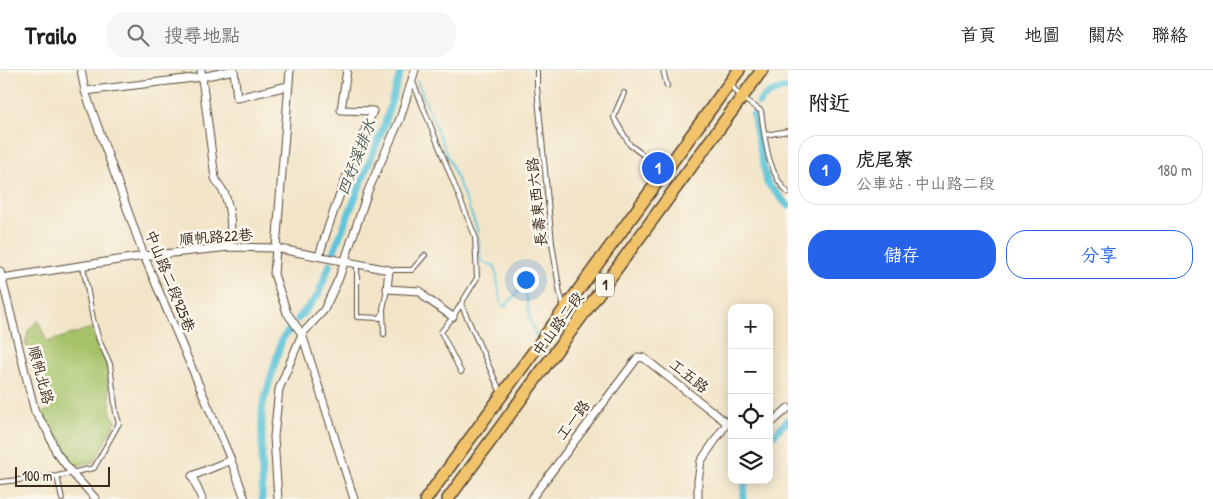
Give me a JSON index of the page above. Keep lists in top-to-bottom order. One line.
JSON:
{"streets":{"main road":["1","中山路二段"],"street":["順帆路22巷","中山路二段925巷","順帆北路","工五路","工一路"],"lane":["長壽東西六路"]},"crossings":[["長壽東西六路","中山路二段"],["順帆路22巷","中山路二段925巷"],["順帆路22巷","順帆北路"],["工五路","工一路"]],"water":["四好溪排水"],"scale_bar":"100 m","page":{"header":"Trailo","search":"搜尋地點","nav":["首頁","地圖","關於","聯絡"],"heading":"附近","list":[{"mark":"1","name":"虎尾寮","note":"公車站 · 中山路二段","value":"180 m"}],"pins":"1","buttons":["儲存","分享"],"map_buttons":["+","−"],"scale":"100 m"}}
